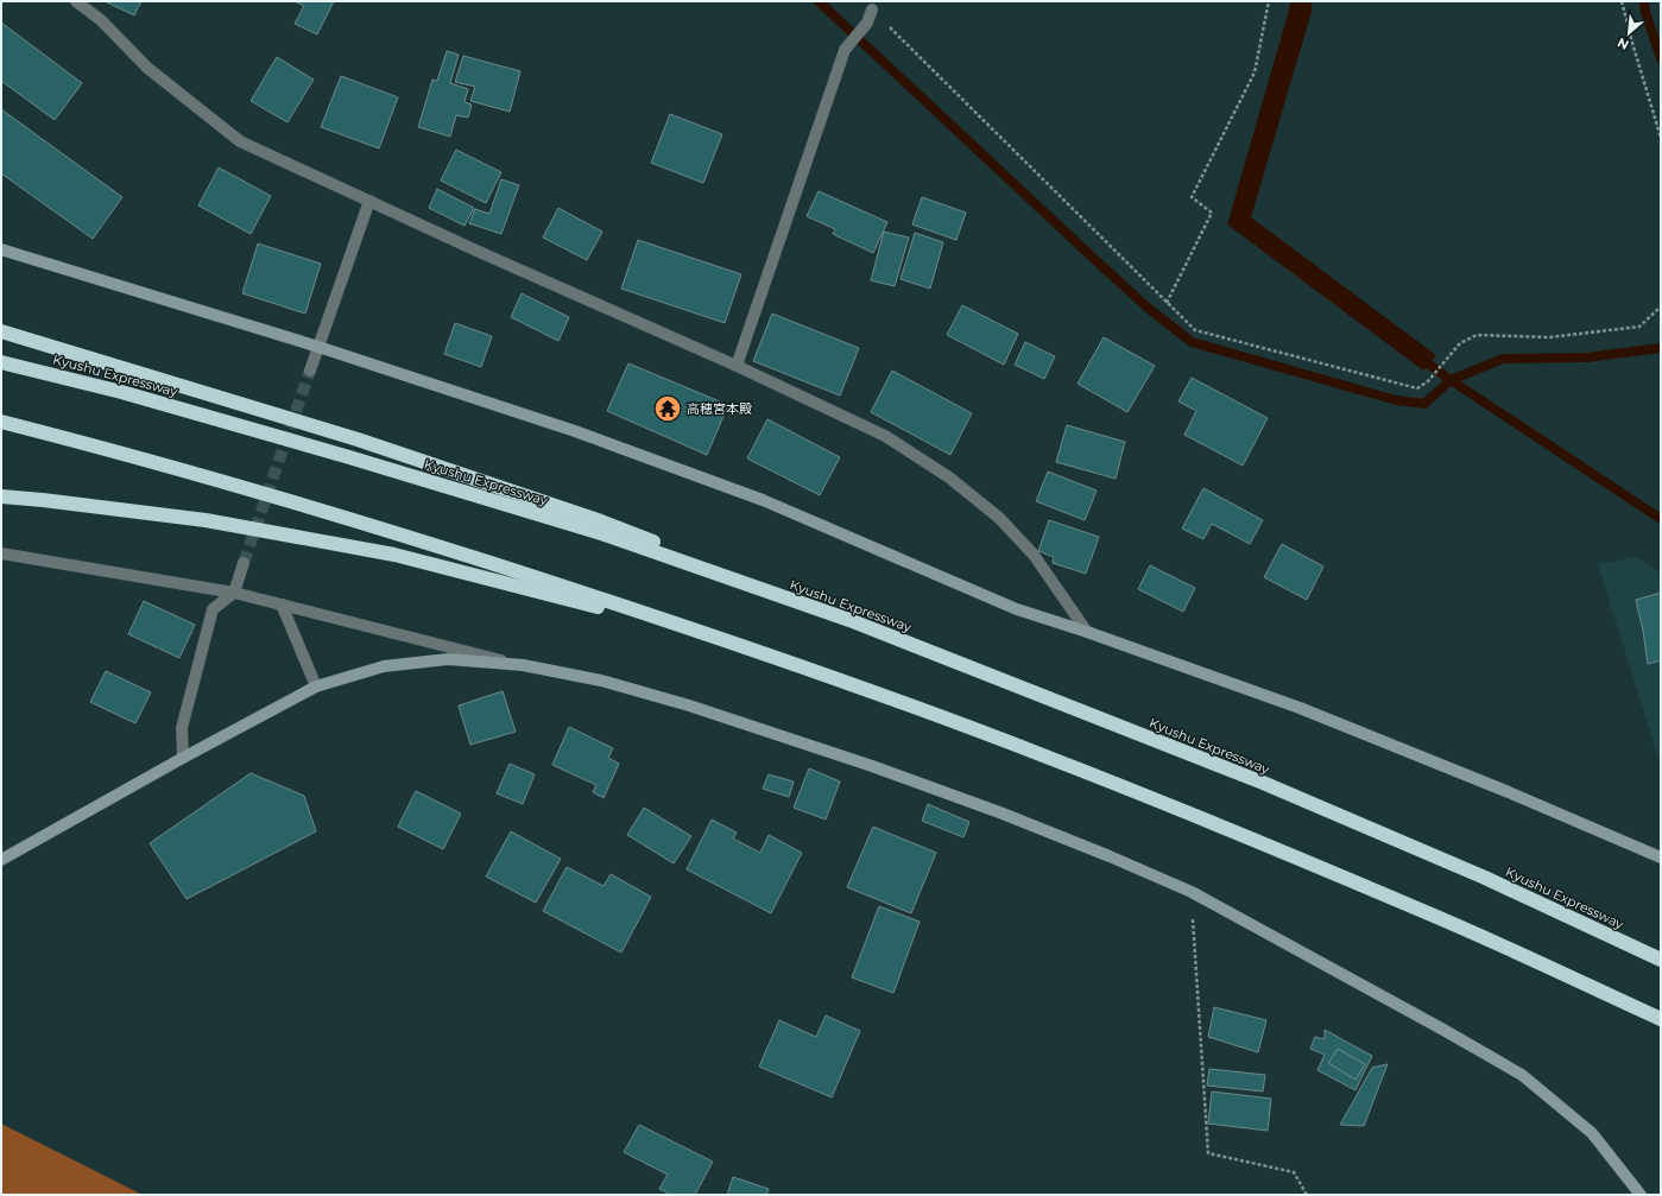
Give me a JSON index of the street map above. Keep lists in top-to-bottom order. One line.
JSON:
{"streets":{"highway":["Kyushu Expressway"]},"places":{"temple":["高穂宮本殿"]},"north":"bottom left"}
